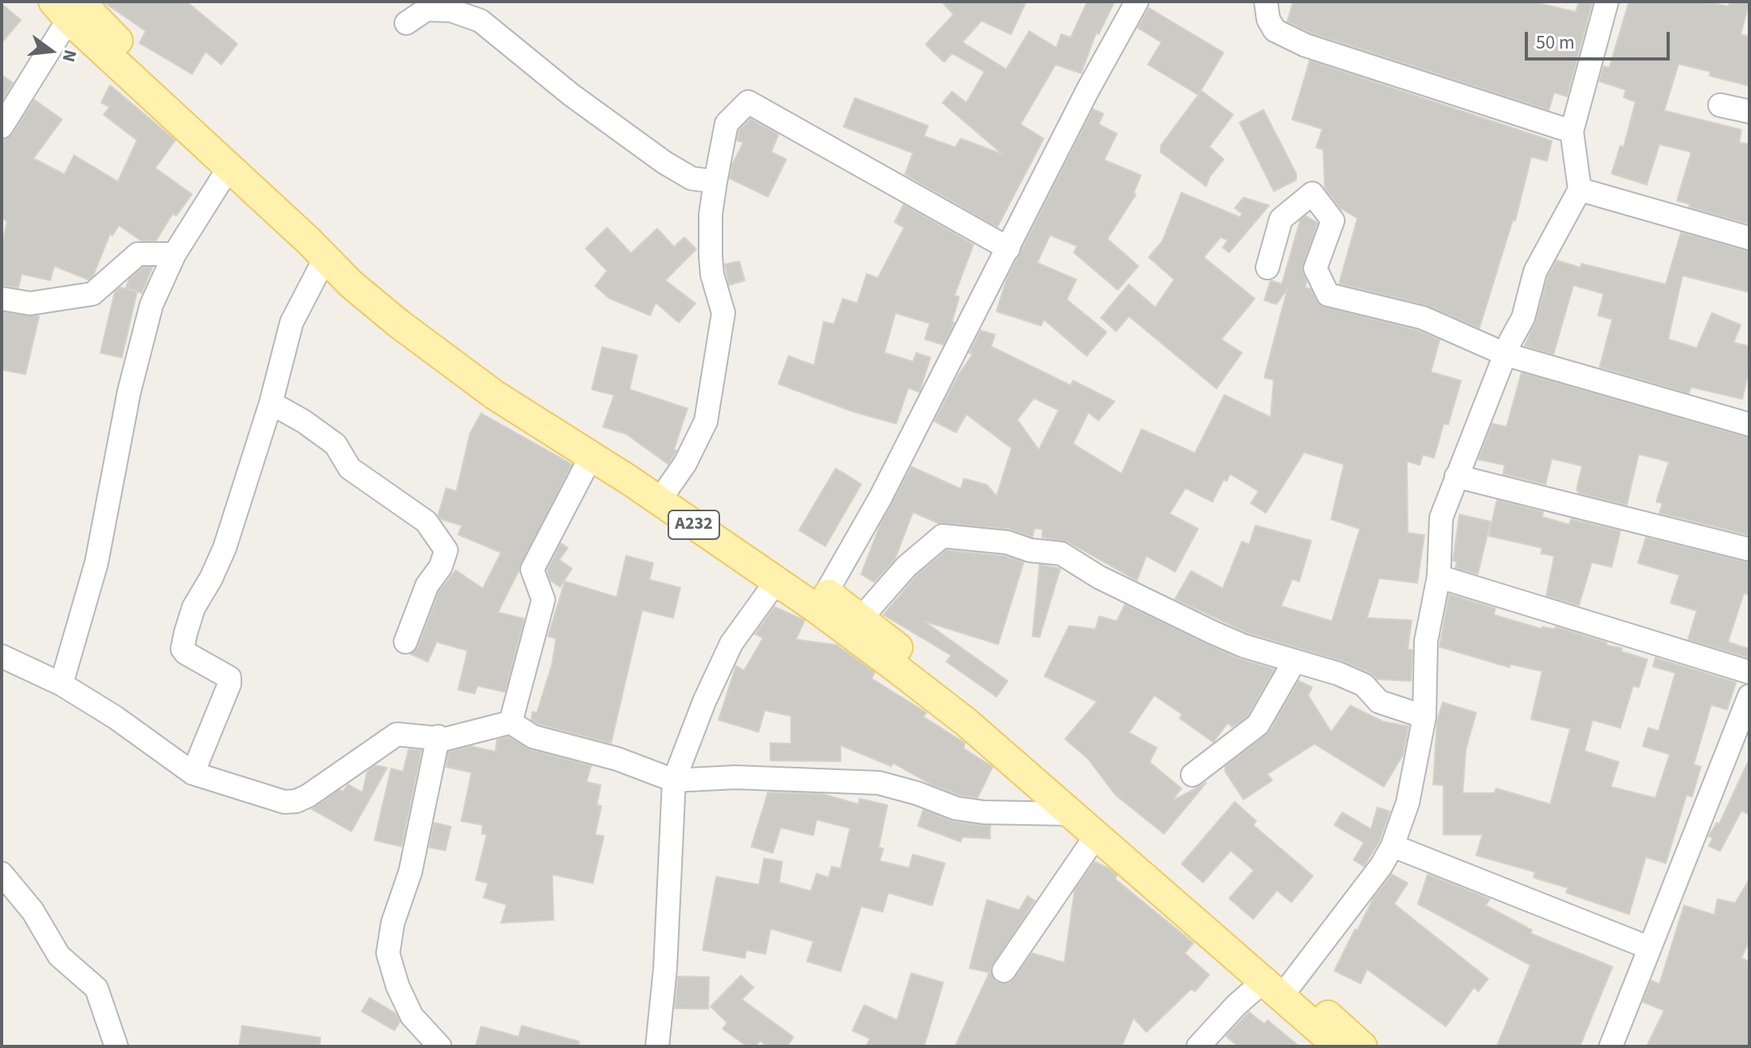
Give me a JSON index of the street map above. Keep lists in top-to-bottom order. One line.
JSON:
{"streets":{"main road":["A232"]},"scale_bar":"50 m","north":"right"}
